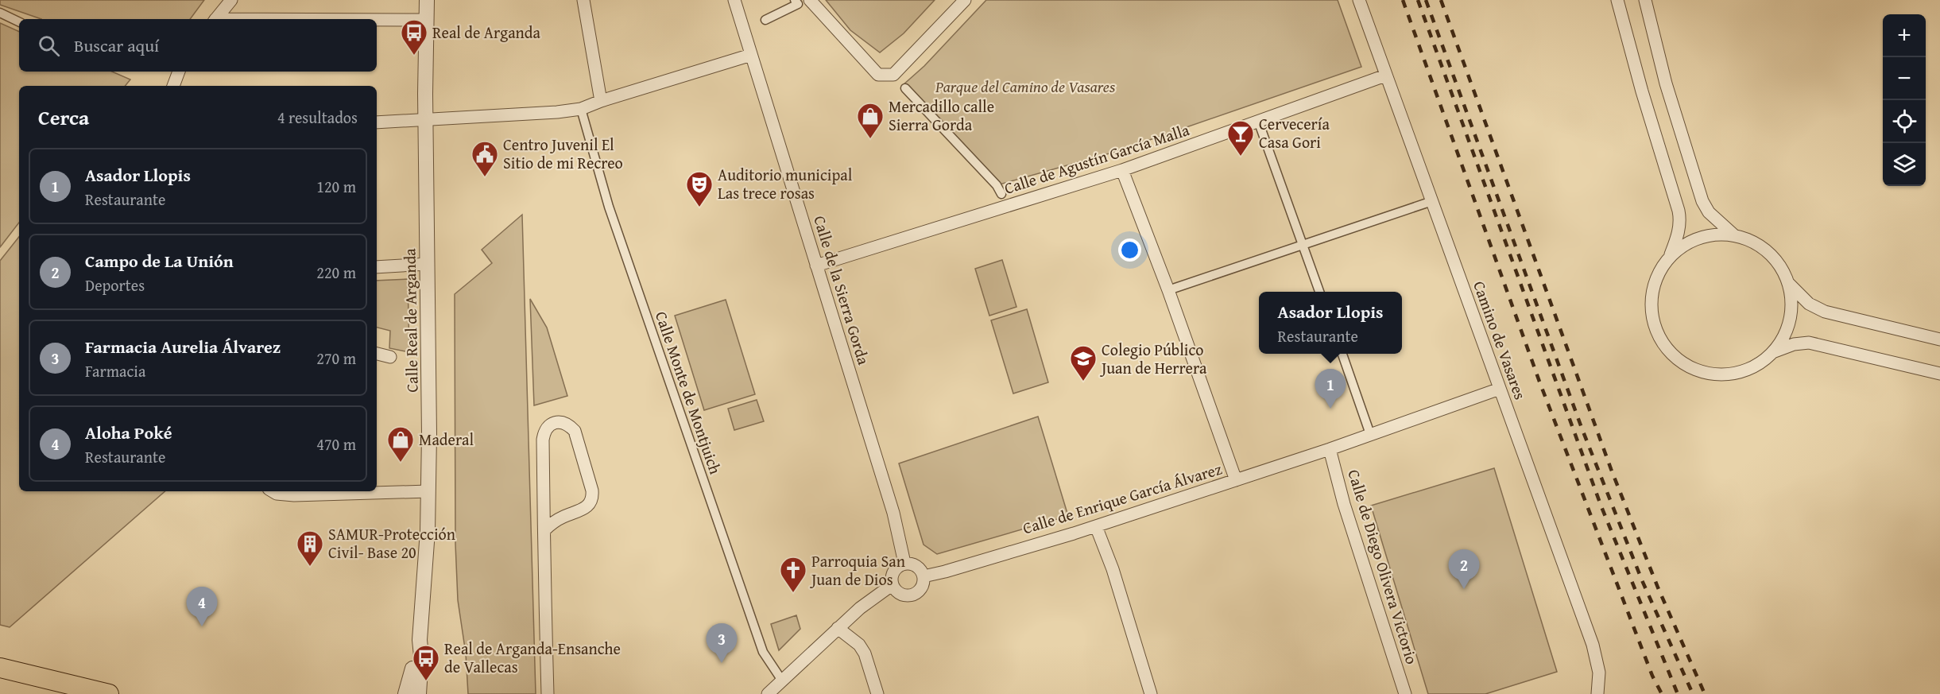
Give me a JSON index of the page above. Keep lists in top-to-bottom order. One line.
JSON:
{"streets":{"street":["Calle de Agustín García Malla","Calle de la Sierra Gorda","Calle Real de Arganda","Camino de Vasares","Calle Monte de Montjuich","Calle de Enrique García Álvarez","Calle de Diego Olivera Victorio"]},"crossings":[["Calle de Agustín García Malla","Calle de la Sierra Gorda"],["Calle de Agustín García Malla","Camino de Vasares"],["Calle de la Sierra Gorda","Calle de Enrique García Álvarez"],["Camino de Vasares","Calle de Enrique García Álvarez"],["Calle de Enrique García Álvarez","Calle de Diego Olivera Victorio"]],"parks":["Parque del Camino de Vasares"],"places":{"bus stop":["Real de Arganda","Real de Arganda-Ensanche de Vallecas"],"shop":["Mercadillo calle Sierra Gorda","Maderal"],"bar":["Cervecería Casa Gori"],"public building":["Centro Juvenil El Sitio de mi Recreo"],"theatre":["Auditorio municipal Las trece rosas"],"school or university":["Colegio Público Juan de Herrera"],"building":["SAMUR-Protección Civil- Base 20"],"church":["Parroquia San Juan de Dios"]},"page":{"map_buttons":["+","−"],"search":"Buscar aquí","heading":["Cerca","4 resultados"],"list":[{"mark":"1","name":"Asador Llopis","note":"Restaurante","value":"120 m"},{"mark":"2","name":"Campo de La Unión","note":"Deportes","value":"220 m"},{"mark":"3","name":"Farmacia Aurelia Álvarez","note":"Farmacia","value":"270 m"},{"mark":"4","name":"Aloha Poké","note":"Restaurante","value":"470 m"}],"popup":["Asador Llopis","Restaurante"],"pins":["1","2","4","3"]}}
